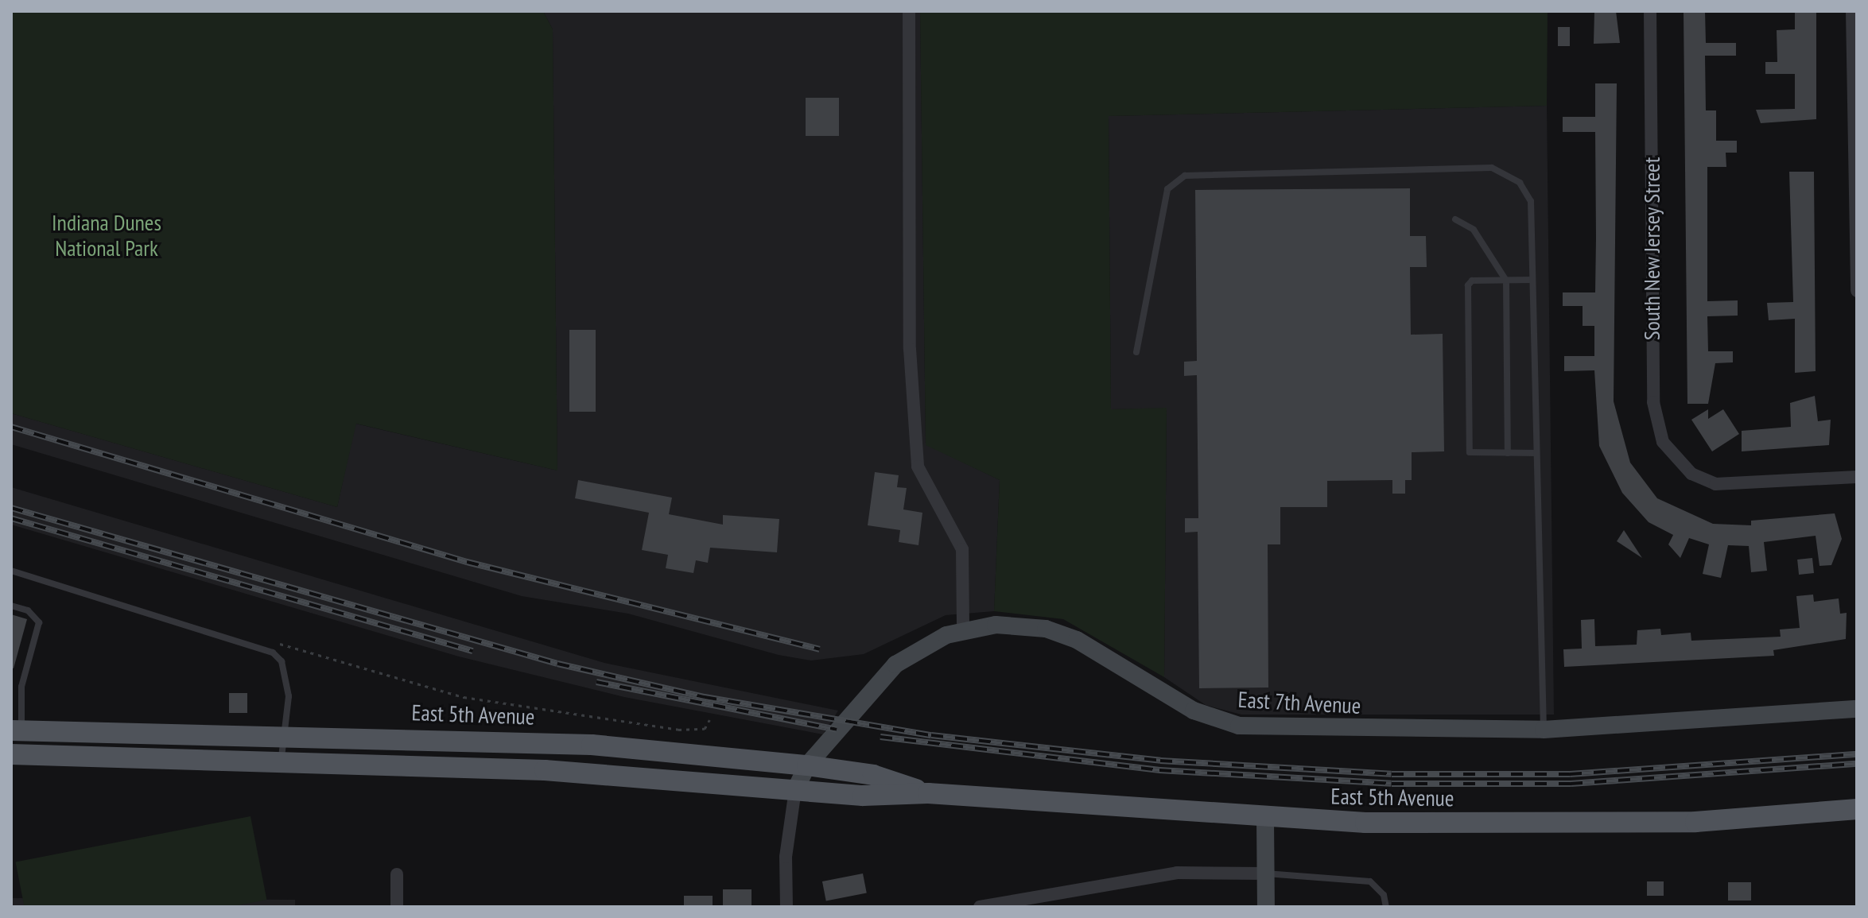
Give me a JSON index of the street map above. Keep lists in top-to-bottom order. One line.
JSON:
{"streets":{"main road":["East 5th Avenue"],"street":["South New Jersey Street","East 7th Avenue"]},"crossings":[["East 7th Avenue","East 5th Avenue"]],"parks":["Indiana Dunes National Park"]}
